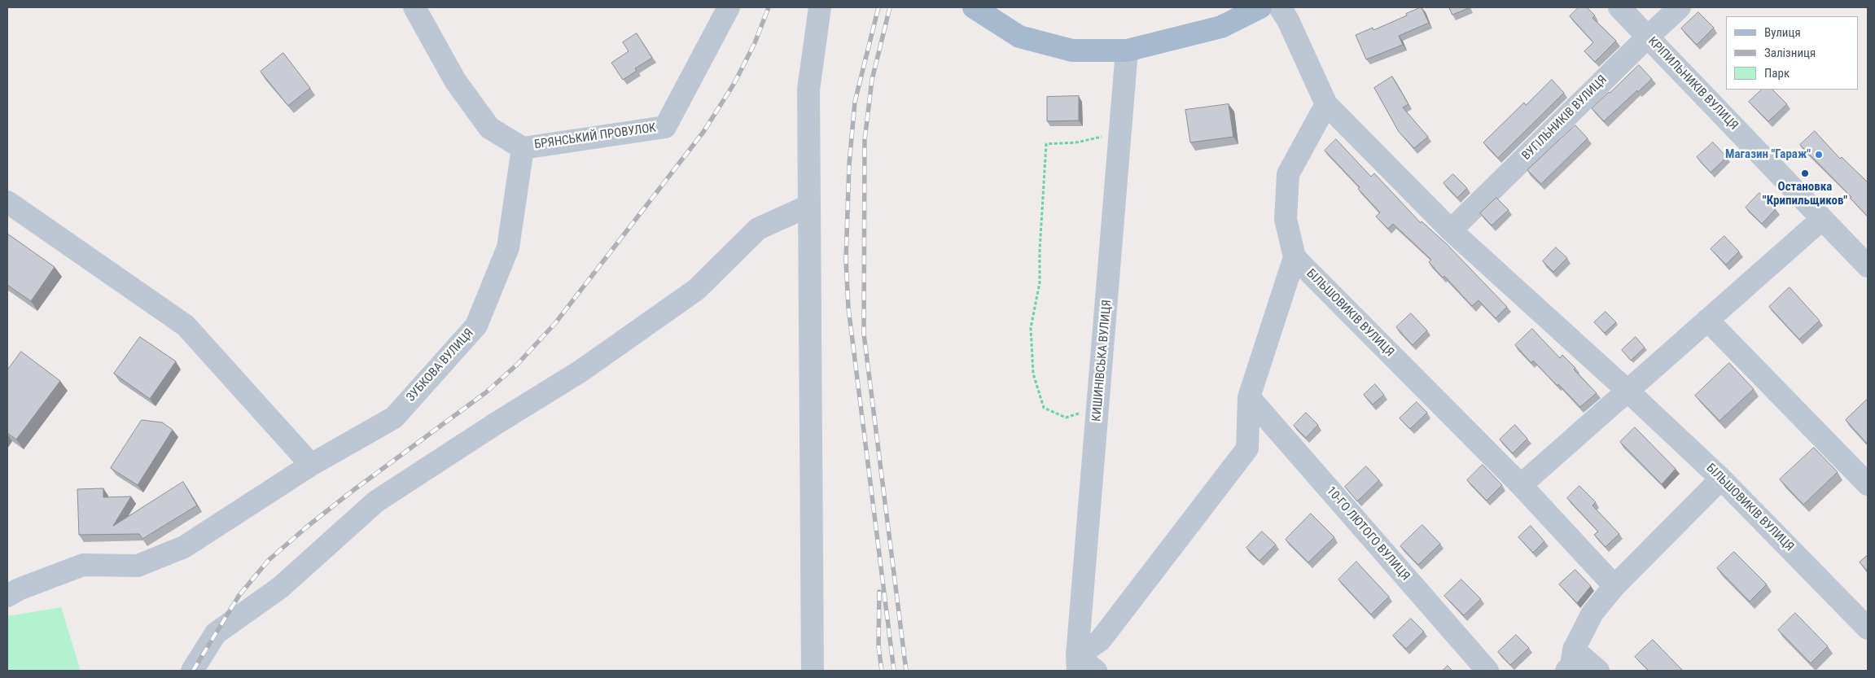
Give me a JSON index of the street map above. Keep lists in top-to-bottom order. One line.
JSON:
{"streets":{"street":["КРІПИЛЬНИКІВ ВУЛИЦЯ","ВУГІЛЬНИКІВ ВУЛИЦЯ","БРЯНСЬКИЙ ПРОВУЛОК","БІЛЬШОВИКІВ ВУЛИЦЯ","КИШИНІВСЬКА ВУЛИЦЯ","ЗУБКОВА ВУЛИЦЯ","10-ГО ЛЮТОГО ВУЛИЦЯ"]},"crossings":[["КРІПИЛЬНИКІВ ВУЛИЦЯ","ВУГІЛЬНИКІВ ВУЛИЦЯ"],["ВУГІЛЬНИКІВ ВУЛИЦЯ","БІЛЬШОВИКІВ ВУЛИЦЯ"],["БРЯНСЬКИЙ ПРОВУЛОК","ЗУБКОВА ВУЛИЦЯ"]],"places":["Магазин \"Гараж\"","Остановка \"Крипильщиков\""],"legend":["Вулиця","Залізниця","Парк"]}
